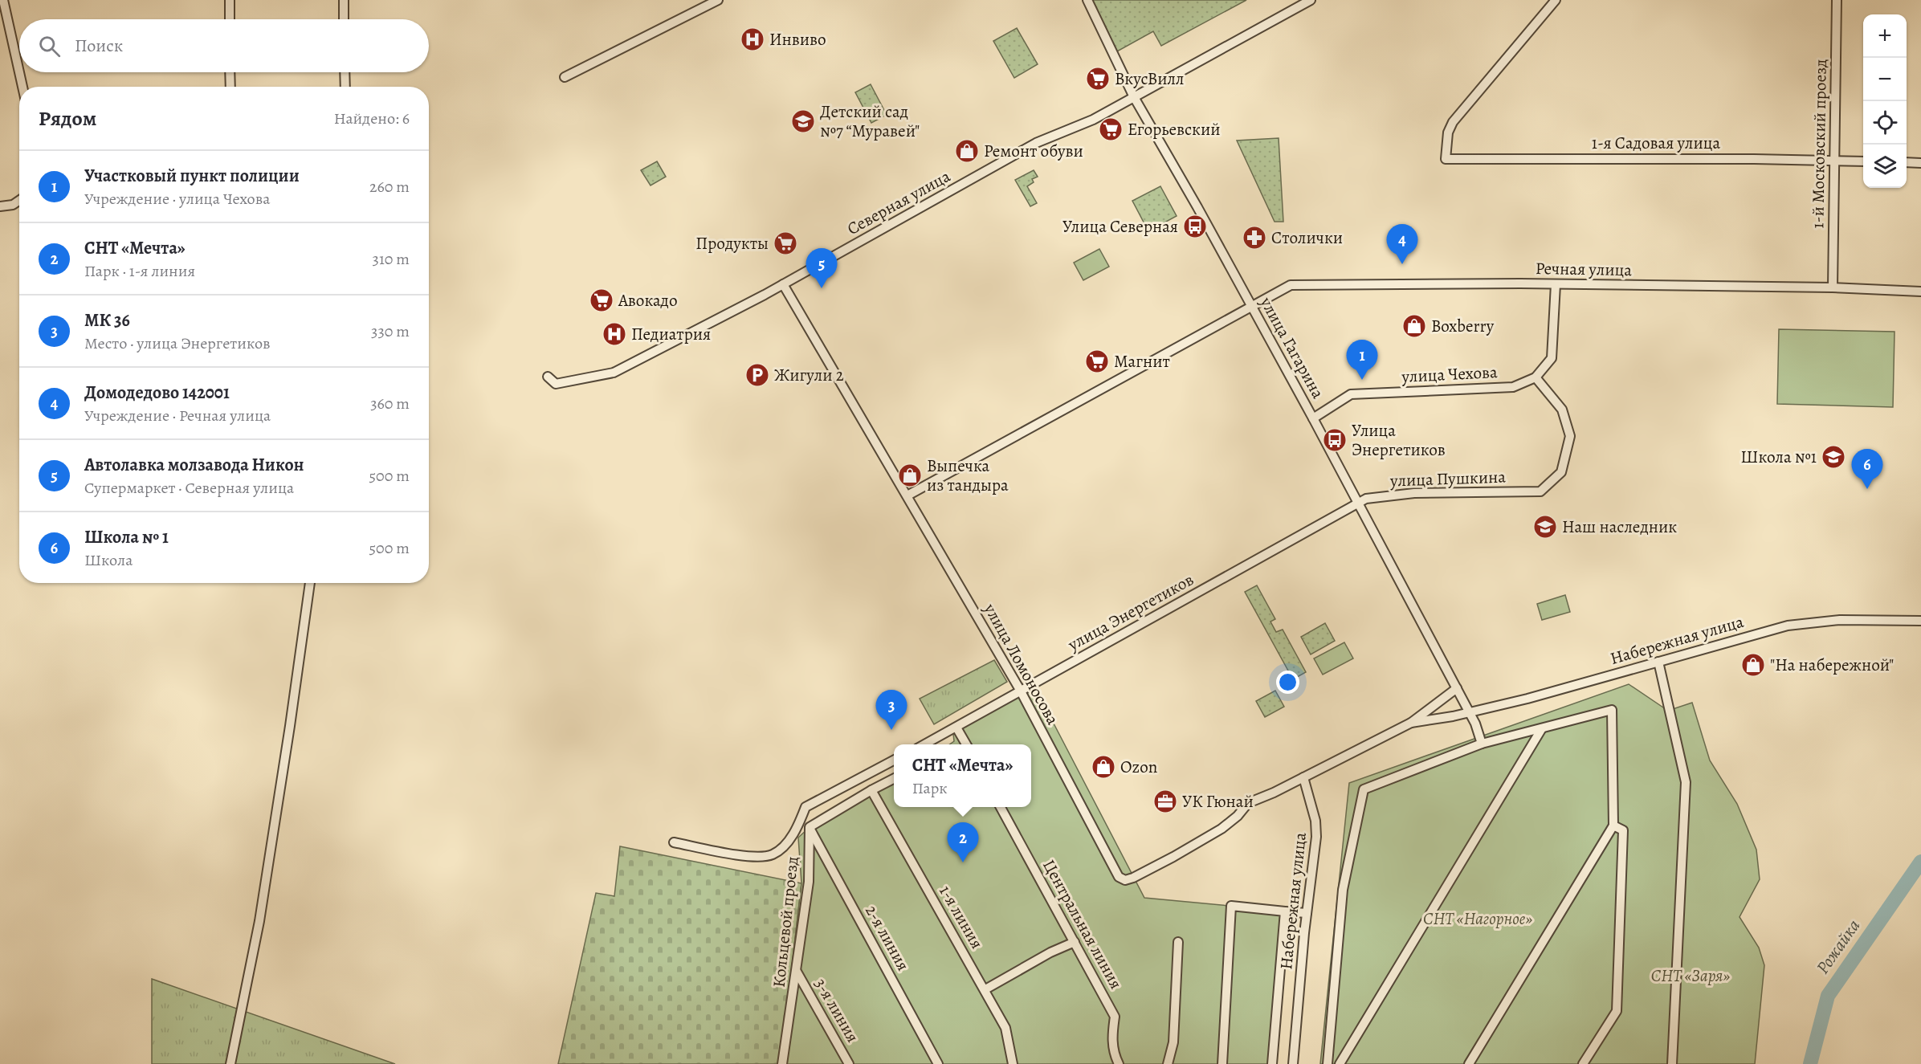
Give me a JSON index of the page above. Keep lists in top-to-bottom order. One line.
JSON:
{"streets":{"street":["1-я Садовая улица","1-й Московский проезд","Северная улица","Речная улица","улица Гагарина","улица Чехова","улица Пушкина","улица Энергетиков","Набережная улица","улица Ломоносова","1-я линия","Кольцевой проезд","Центральная линия","2-я линия","3-я линия"]},"crossings":[["1-я Садовая улица","1-й Московский проезд"],["1-й Московский проезд","Речная улица"],["Северная улица","улица Гагарина"],["Северная улица","улица Ломоносова"],["Речная улица","улица Гагарина"],["Речная улица","улица Ломоносова"],["улица Гагарина","улица Чехова"],["улица Гагарина","улица Пушкина"],["улица Гагарина","улица Энергетиков"],["улица Гагарина","Набережная улица"],["улица Чехова","улица Пушкина"],["улица Пушкина","улица Энергетиков"],["улица Энергетиков","улица Ломоносова"],["Набережная улица","улица Ломоносова"],["Кольцевой проезд","2-я линия"],["Кольцевой проезд","3-я линия"]],"water":["Рожайка"],"parks":["СНТ «Нагорное»","СНТ «Заря»"],"places":{"hospital":["Инвиво","Педиатрия"],"supermarket":["ВкусВилл","Егорьевский","Продукты","Авокадо","Магнит"],"school or university":["Детский сад №7 “Муравей\"","Школа №1","Наш наследник"],"shop":["Ремонт обуви","Boxberry","Выпечка из тандыра","\"На набережной\"","Ozon"],"bus stop":["Улица Северная","Улица Энергетиков"],"pharmacy":["Столички"],"parking":["Жигули 2"],"office":["УК Гюнай"]},"page":{"map_buttons":["+","−"],"search":"Поиск","heading":["Рядом","Найдено: 6"],"list":[{"mark":"1","name":"Участковый пункт полиции","note":"Учреждение · улица Чехова","value":"260 m"},{"mark":"2","name":"СНТ «Мечта»","note":"Парк · 1-я линия","value":"310 m"},{"mark":"3","name":"МК 36","note":"Место · улица Энергетиков","value":"330 m"},{"mark":"4","name":"Домодедово 142001","note":"Учреждение · Речная улица","value":"360 m"},{"mark":"5","name":"Автолавка молзавода Никон","note":"Супермаркет · Северная улица","value":"500 m"},{"mark":"6","name":"Школа № 1","note":"Школа","value":"500 m"}],"pins":["4","5","1","6","3","2"],"popup":["СНТ «Мечта»","Парк"]}}
